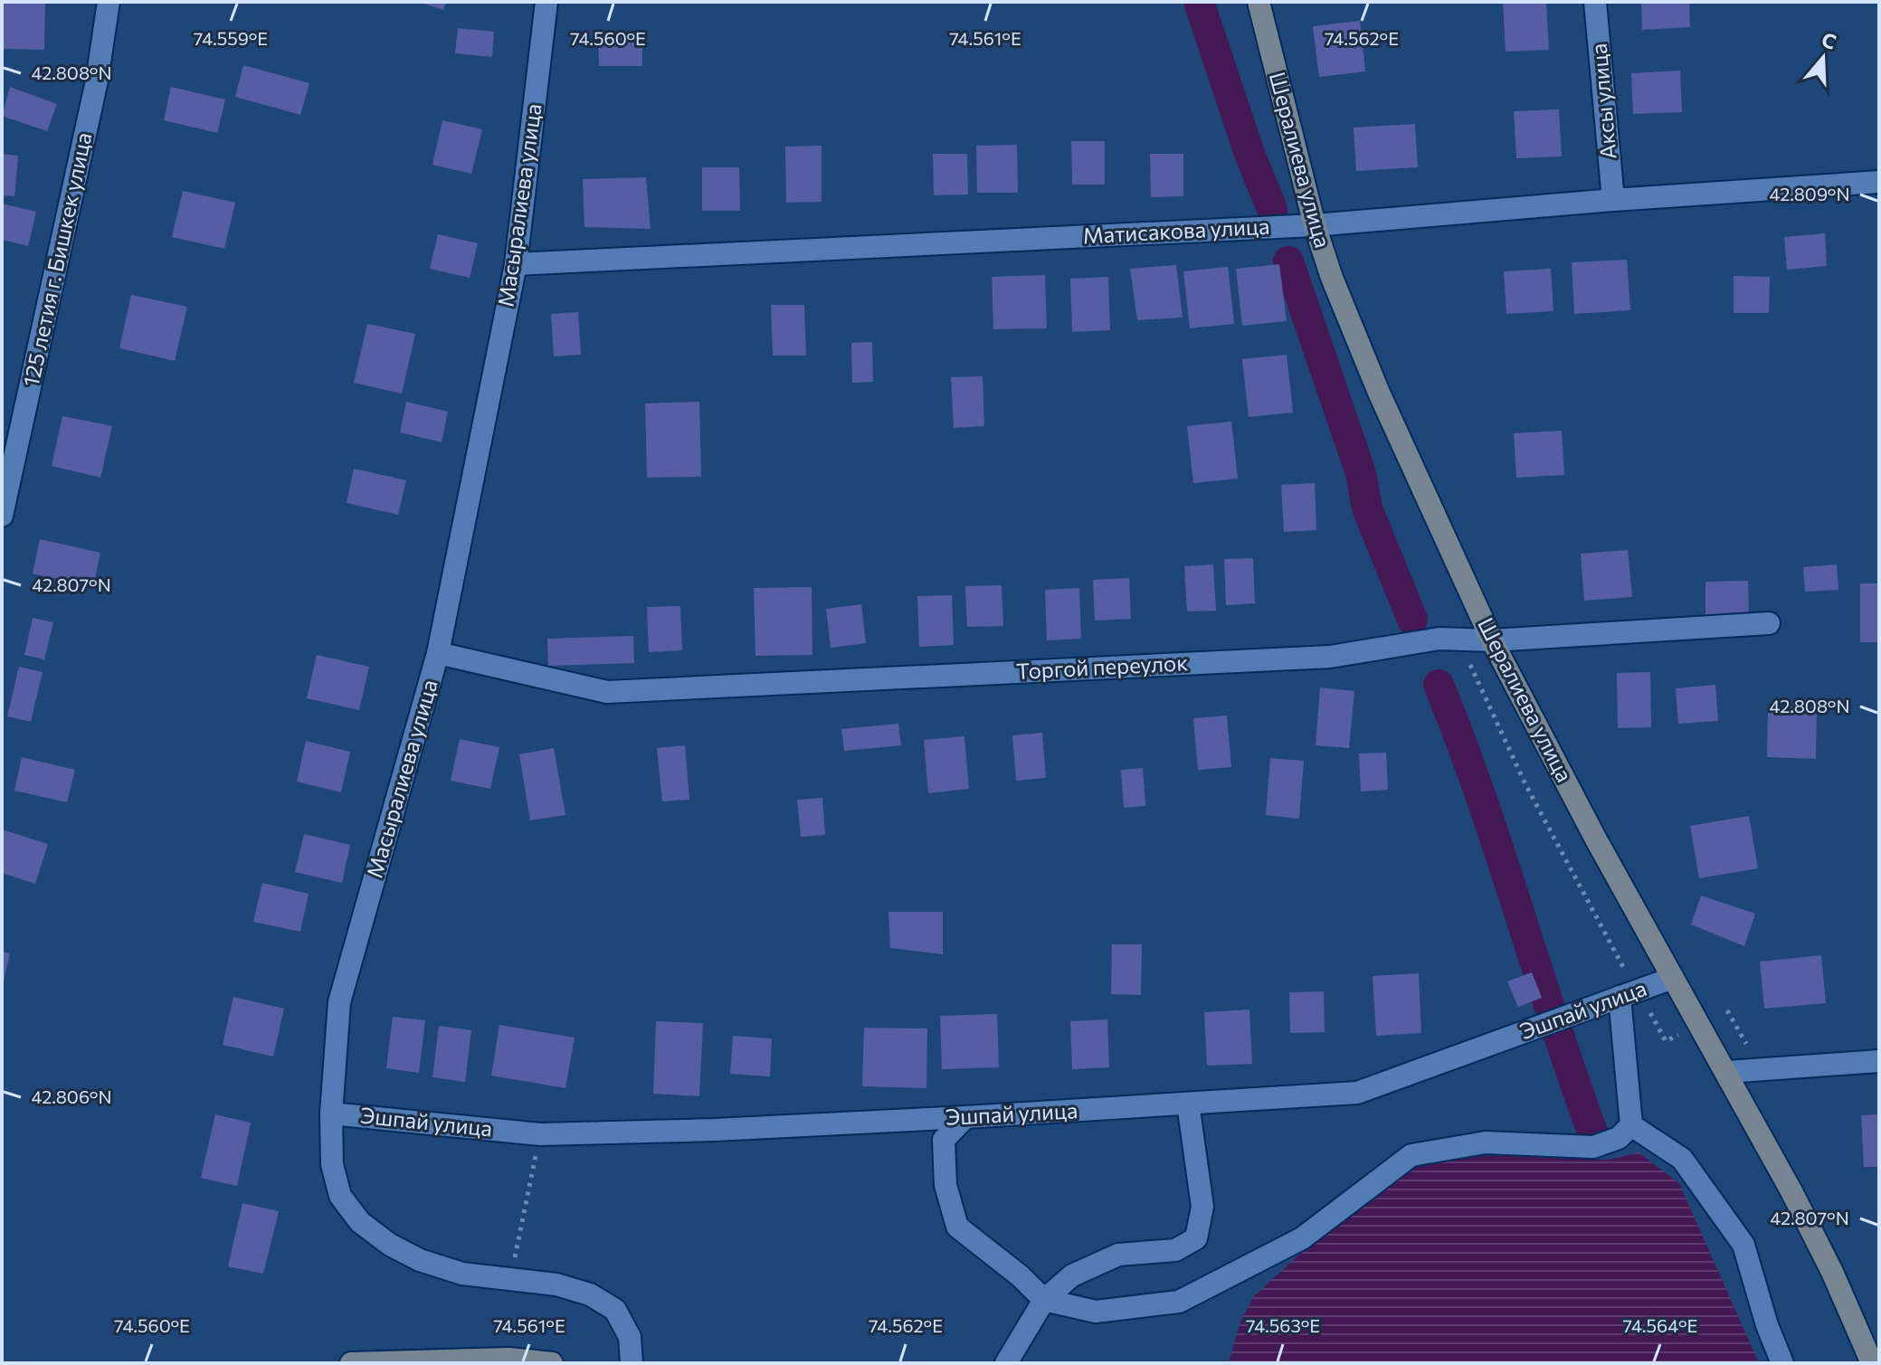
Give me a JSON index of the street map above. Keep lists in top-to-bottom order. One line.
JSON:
{"streets":{"street":["Аксы улица","Шералиева улица","Масыралиева улица","Матисакова улица","125 летия г. Бишкек улица","Торгой переулок","Эшпай улица"]},"crossings":[["Аксы улица","Матисакова улица"],["Шералиева улица","Матисакова улица"],["Шералиева улица","Торгой переулок"],["Шералиева улица","Эшпай улица"],["Масыралиева улица","Матисакова улица"],["Масыралиева улица","Торгой переулок"],["Масыралиева улица","Эшпай улица"]],"north":"top","coordinates":["74.559°E","74.560°E","74.561°E","74.562°E","42.808°N","42.809°N","42.807°N","42.806°N","74.563°E","74.564°E"]}
